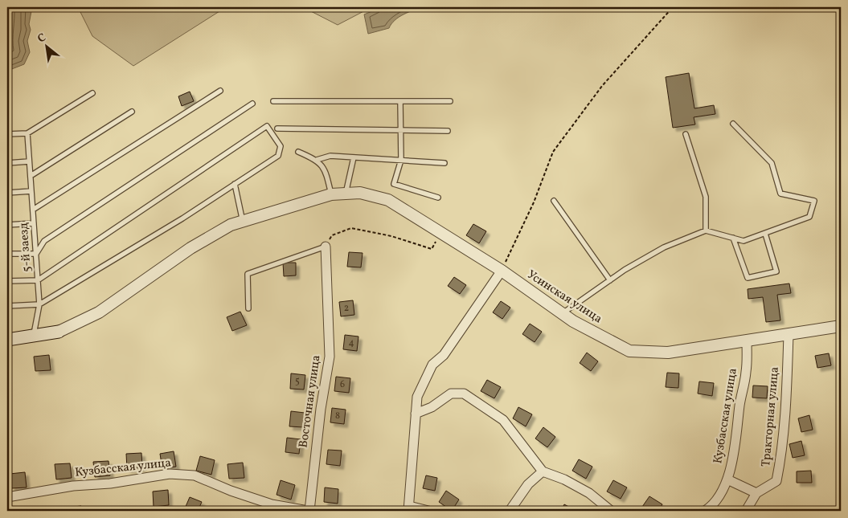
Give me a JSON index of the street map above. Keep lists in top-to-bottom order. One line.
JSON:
{"streets":{"street":["Усинская улица","Восточная улица","Кузбасская улица","Тракторная улица"],"lane":["5-й заезд"]},"crossings":[["Усинская улица","Кузбасская улица"],["Усинская улица","Тракторная улица"],["Восточная улица","Кузбасская улица"]],"house_numbers":["2","4","5","6","8"],"north":"top left"}
